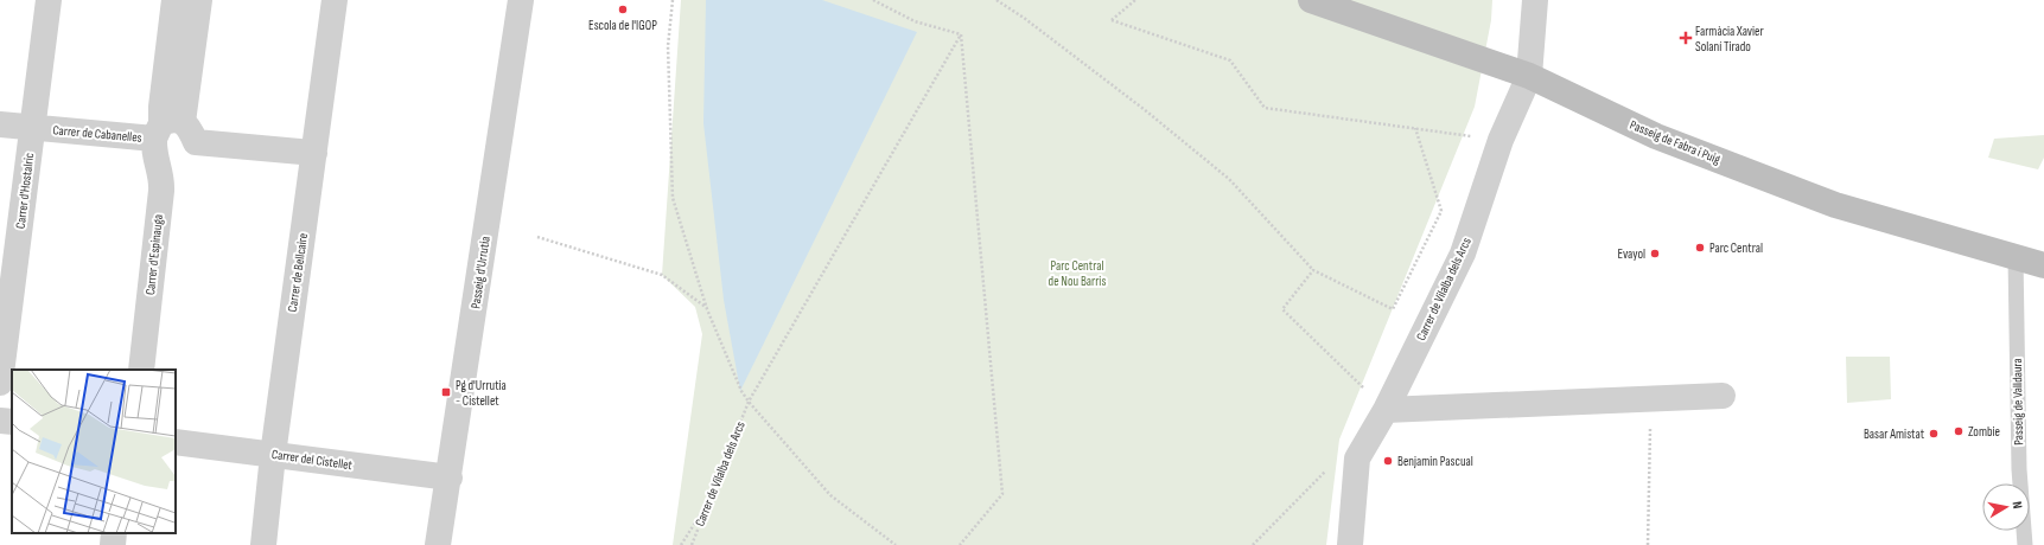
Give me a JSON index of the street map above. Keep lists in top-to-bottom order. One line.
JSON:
{"streets":{"street":["Carrer de Cabanelles","Passeig de Fabra i Puig","Carrer d'Hostalric","Carrer d'Espinauga","Carrer de Bellcaire","Passeig d'Urrutia","Carrer de Vilalba dels Arcs","Carrer del Cistellet"],"lane":["Passeig de Valldaura"]},"crossings":[["Carrer de Cabanelles","Carrer d'Hostalric"],["Carrer de Cabanelles","Carrer d'Espinauga"],["Passeig de Fabra i Puig","Carrer de Vilalba dels Arcs"],["Passeig de Fabra i Puig","Passeig de Valldaura"],["Carrer de Bellcaire","Carrer del Cistellet"],["Passeig d'Urrutia","Carrer del Cistellet"]],"parks":["Parc Central de Nou Barris"],"places":{"other":["Escola de l'IGOP","Parc Central","Evayol","Zombie","Basar Amistat","Benjamin Pascual"],"health":["Farmàcia Xavier Solaní Tirado"],"transit":["Pg d'Urrutia - Cistellet"]},"north":"right"}
